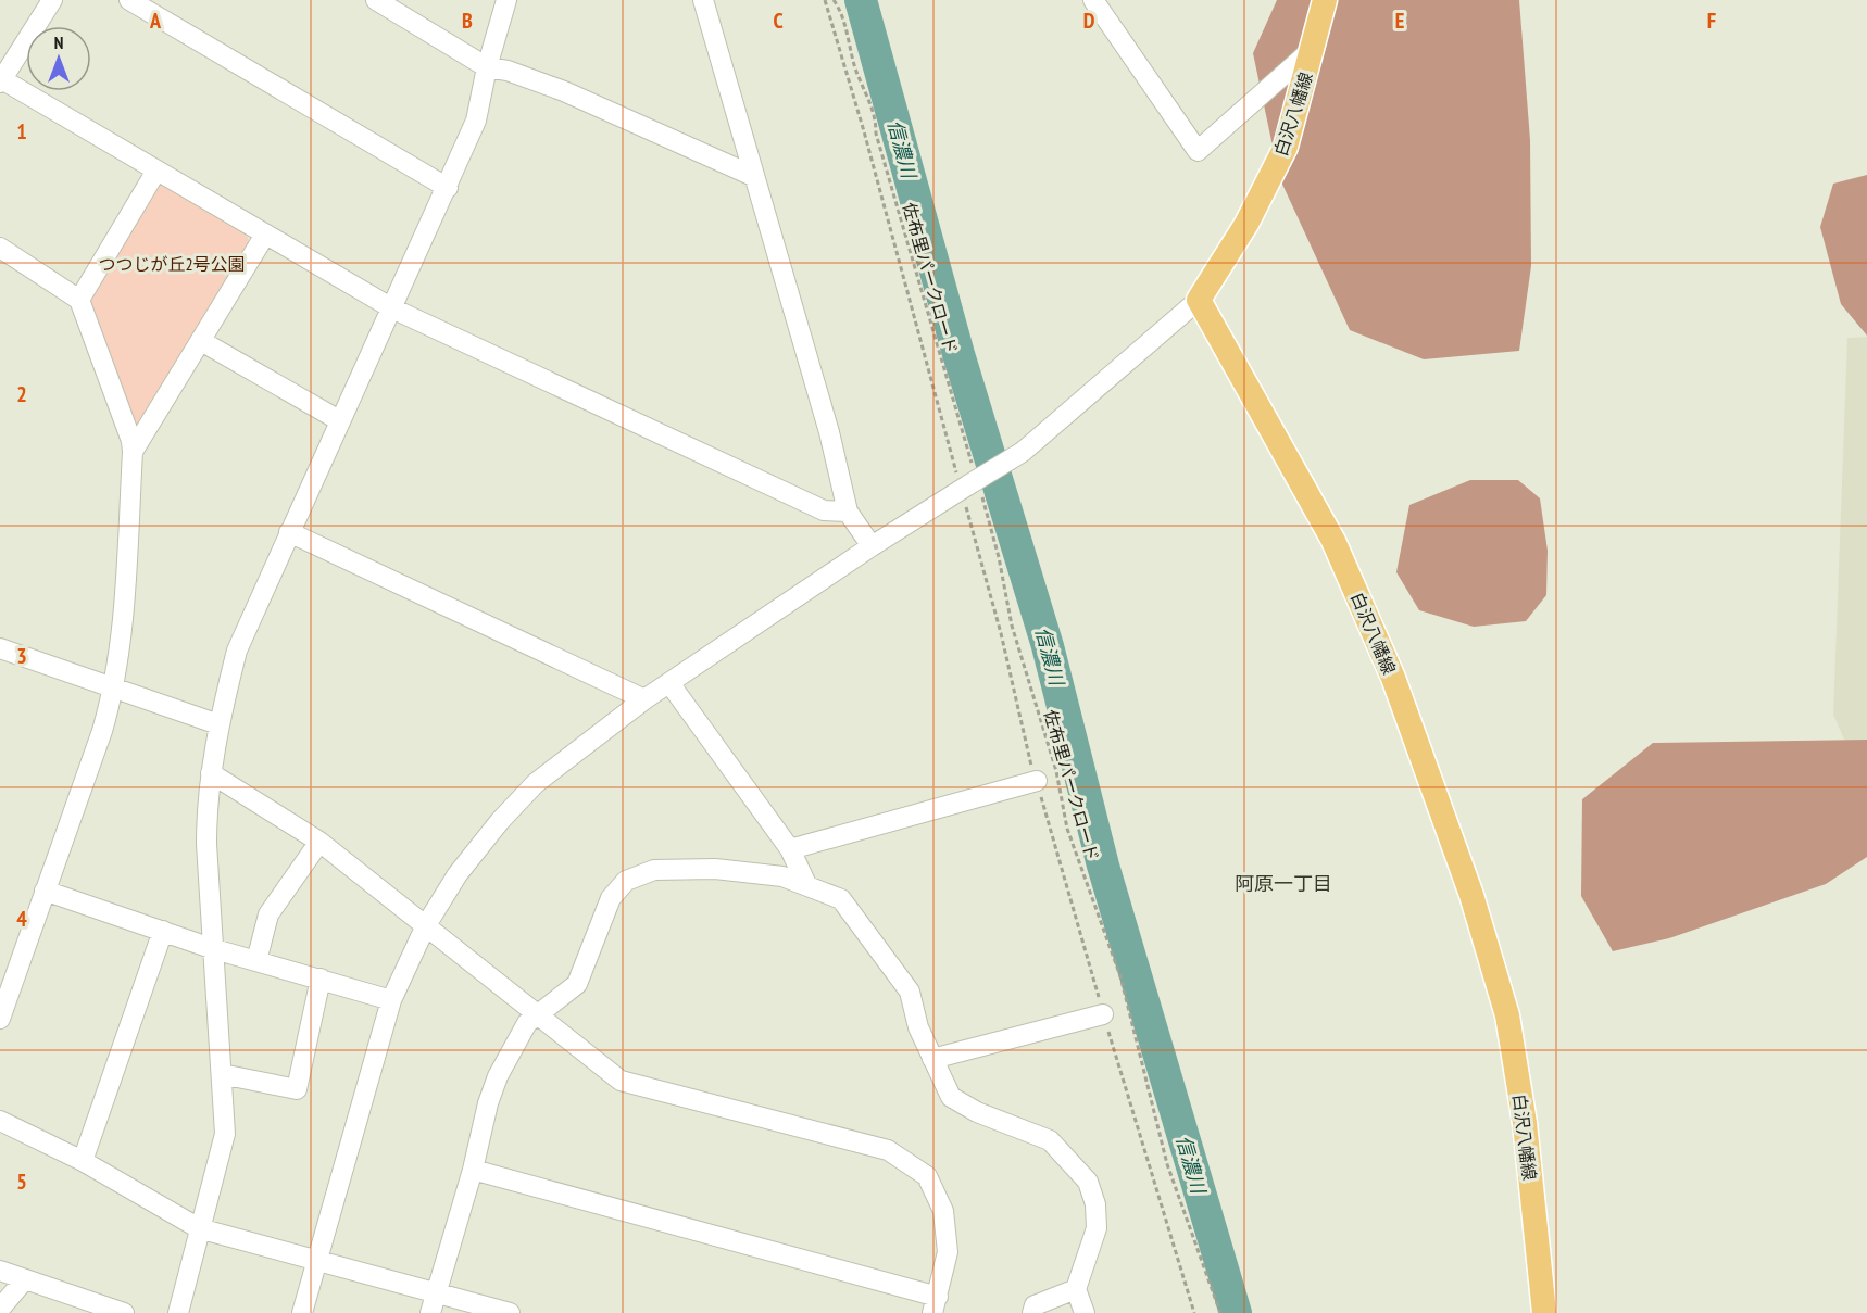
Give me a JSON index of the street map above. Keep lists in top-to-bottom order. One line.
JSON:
{"streets":{"main road":["白沢八幡線"],"path":["佐布里パークロード"]},"districts":["阿原一丁目"],"water":["信濃川"],"parks":["つつじが丘2号公園"],"north":"top","grid":{"columns":["A","B","C","D","E","F"],"rows":["1","2","3","4","5"]}}
